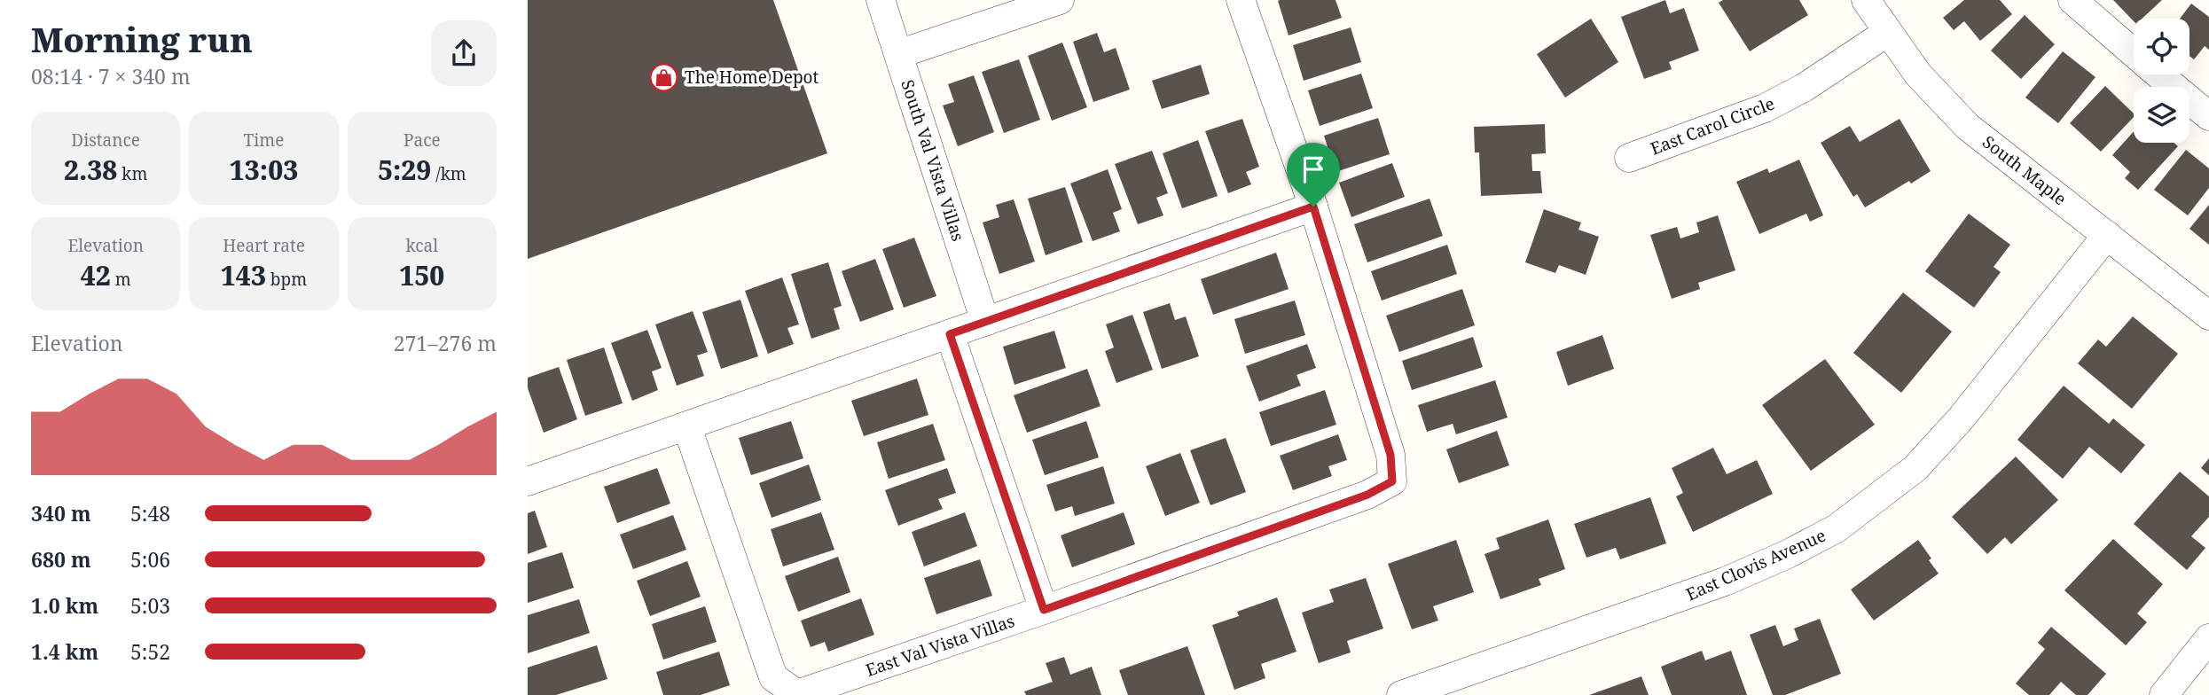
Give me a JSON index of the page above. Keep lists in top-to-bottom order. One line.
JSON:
{"streets":{"street":["East Carol Circle","South Val Vista Villas","South Maple","East Clovis Avenue","East Val Vista Villas"]},"crossings":[["East Carol Circle","South Maple"],["South Maple","East Clovis Avenue"]],"places":{"shop":["The Home Depot"]},"page":{"heading":["Morning run","08:14 · 7 × 340 m"],"stats":[["Distance","2.38 km"],["Time","13:03"],["Pace","5:29 /km"],["Elevation","42 m"],["Heart rate","143 bpm"],["kcal","150"]],"chart":["Elevation","271–276 m"],"list":[{"name":"340 m","note":"5:48"},{"name":"680 m","note":"5:06"},{"name":"1.0 km","note":"5:03"},{"name":"1.4 km","note":"5:52"}]}}
